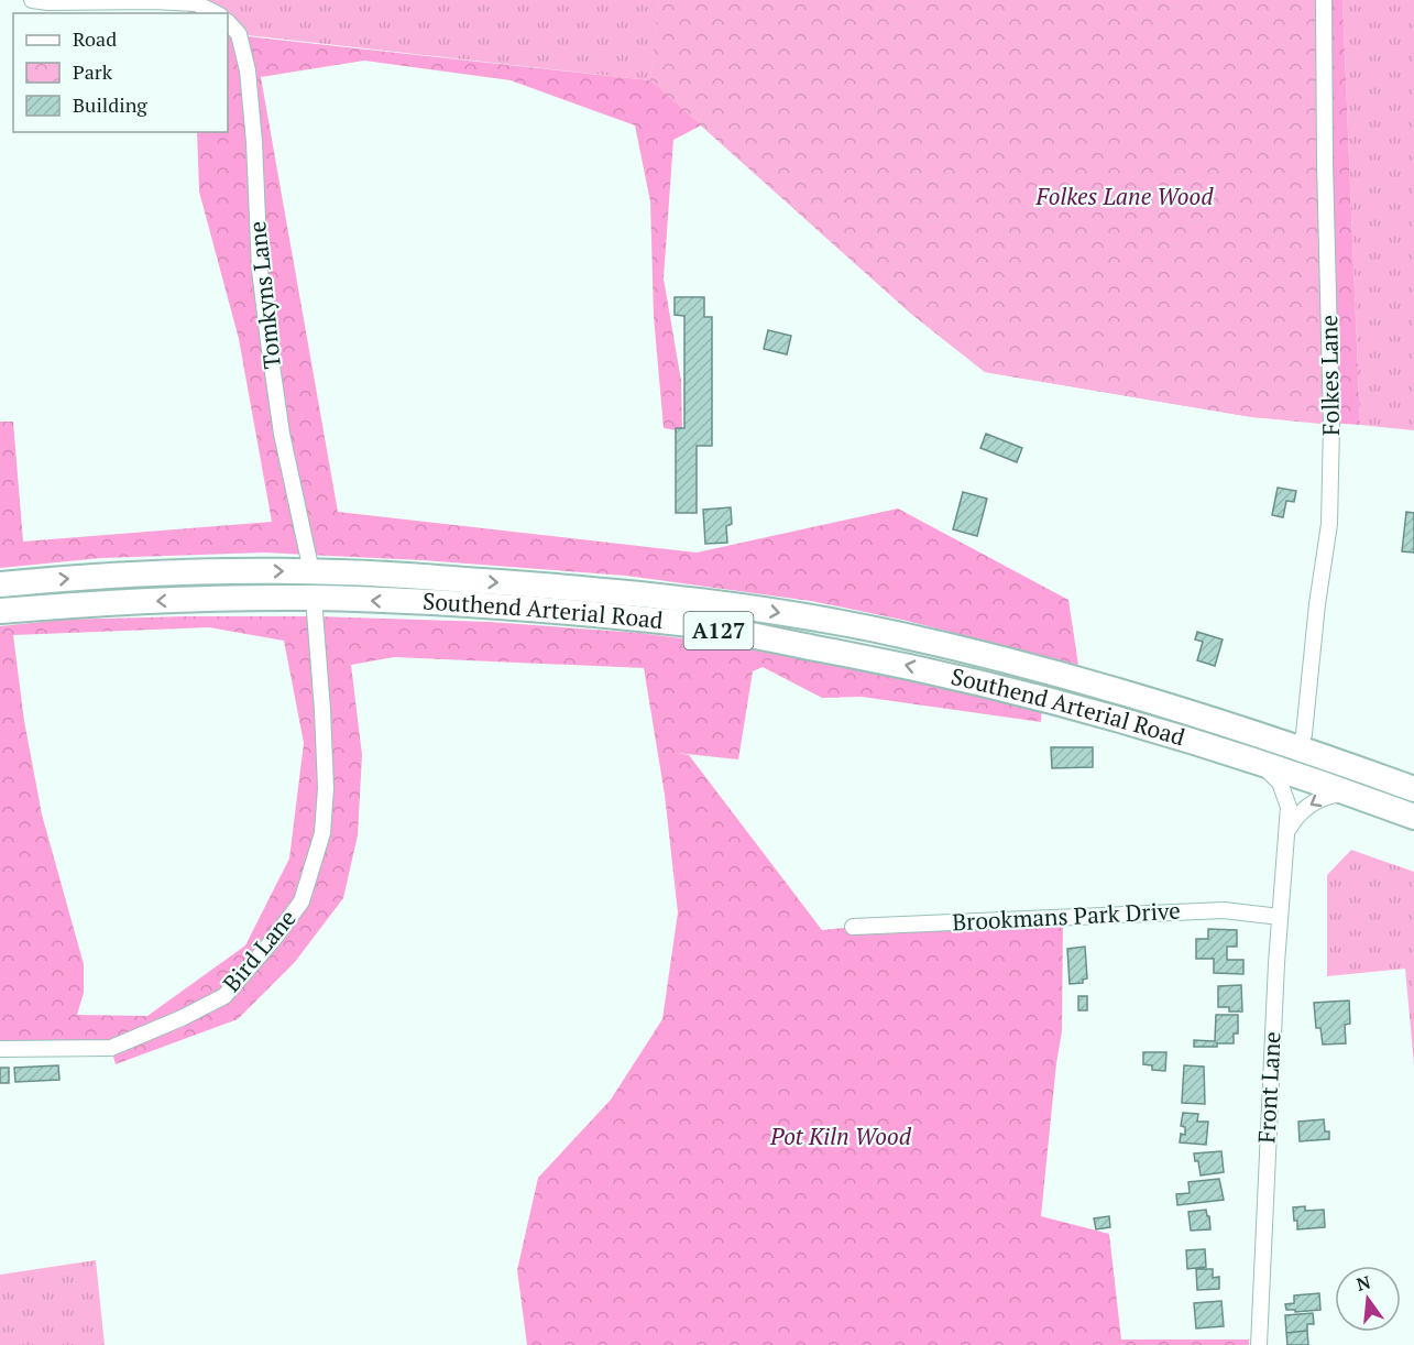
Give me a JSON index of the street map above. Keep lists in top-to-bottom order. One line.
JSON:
{"streets":{"highway":["Southend Arterial Road","A127"],"street":["Tomkyns Lane","Folkes Lane","Brookmans Park Drive","Bird Lane","Front Lane"]},"crossings":[["Tomkyns Lane","Southend Arterial Road"],["Folkes Lane","Southend Arterial Road"],["Southend Arterial Road","Bird Lane"],["Southend Arterial Road","Front Lane"],["Brookmans Park Drive","Front Lane"]],"parks":["Folkes Lane Wood","Pot Kiln Wood"],"legend":["Road","Park","Building"],"north":"top"}
